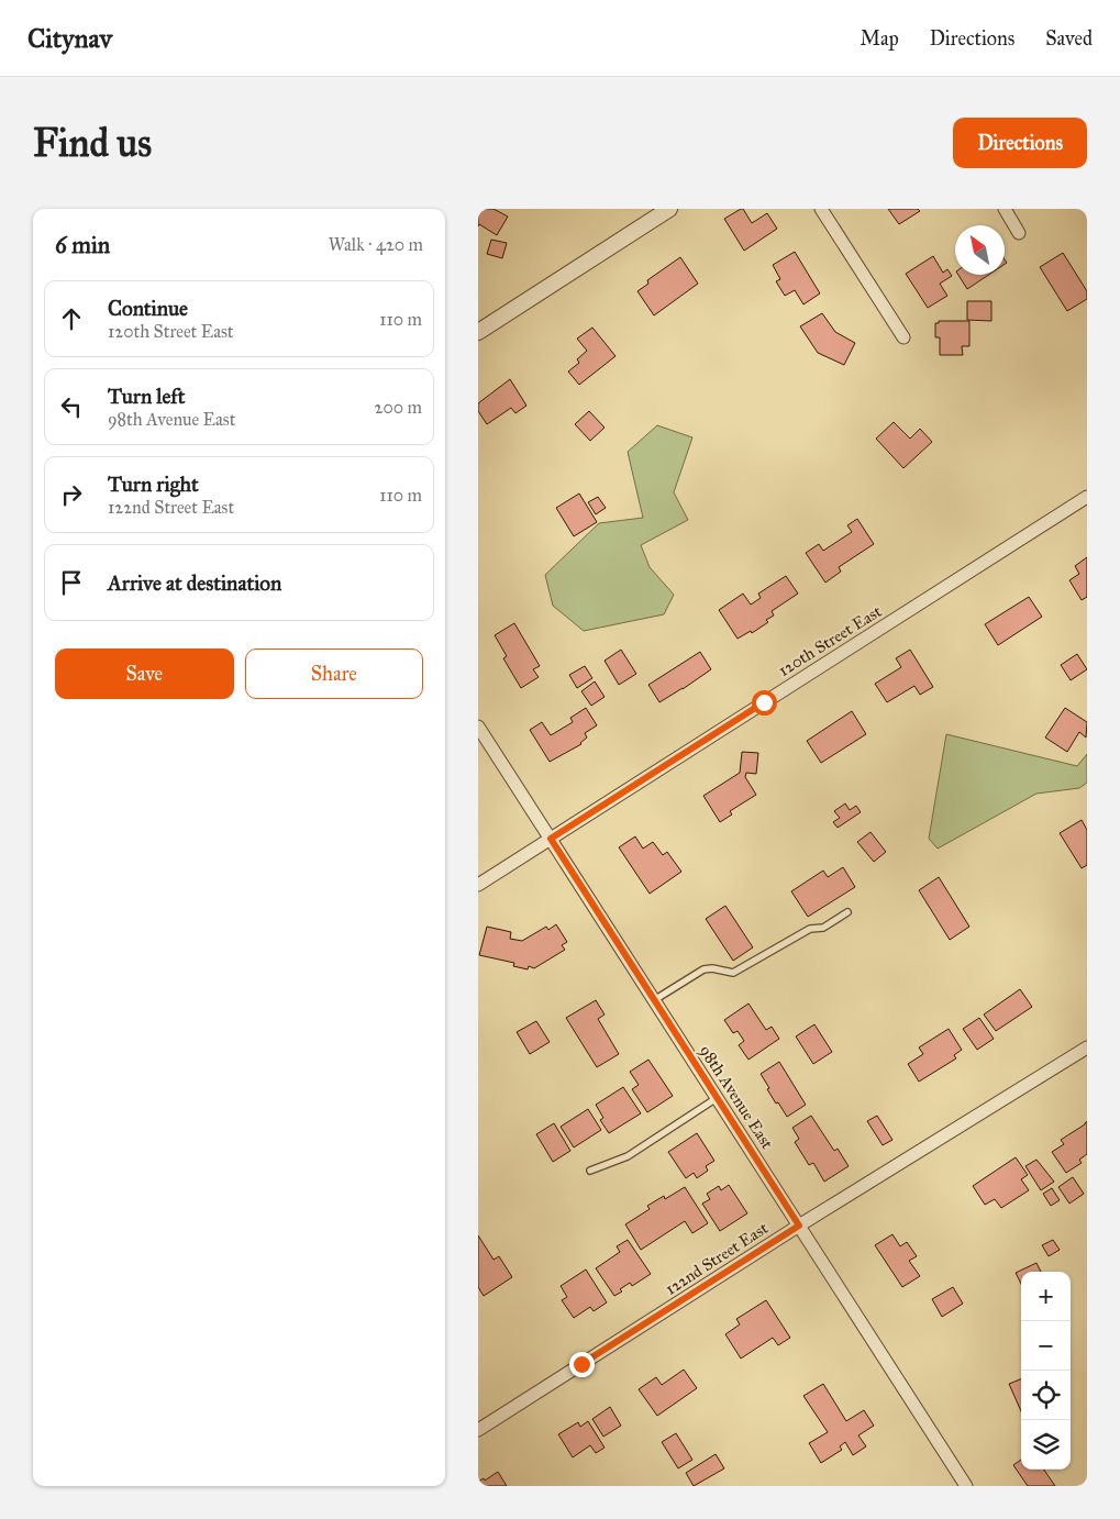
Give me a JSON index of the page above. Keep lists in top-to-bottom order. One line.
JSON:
{"streets":{"street":["120th Street East","98th Avenue East","122nd Street East"]},"crossings":[["120th Street East","98th Avenue East"],["98th Avenue East","122nd Street East"]],"north":"top left","page":{"header":"Citynav","nav":["Map","Directions","Saved"],"buttons":["Directions",["Save","Share"]],"title":"Find us","heading":["6 min","Walk · 420 m"],"list":[["Continue","120th Street East","110 m"],["Turn left","98th Avenue East","200 m"],["Turn right","122nd Street East","110 m"],"Arrive at destination"],"map_buttons":["+","−"]}}
